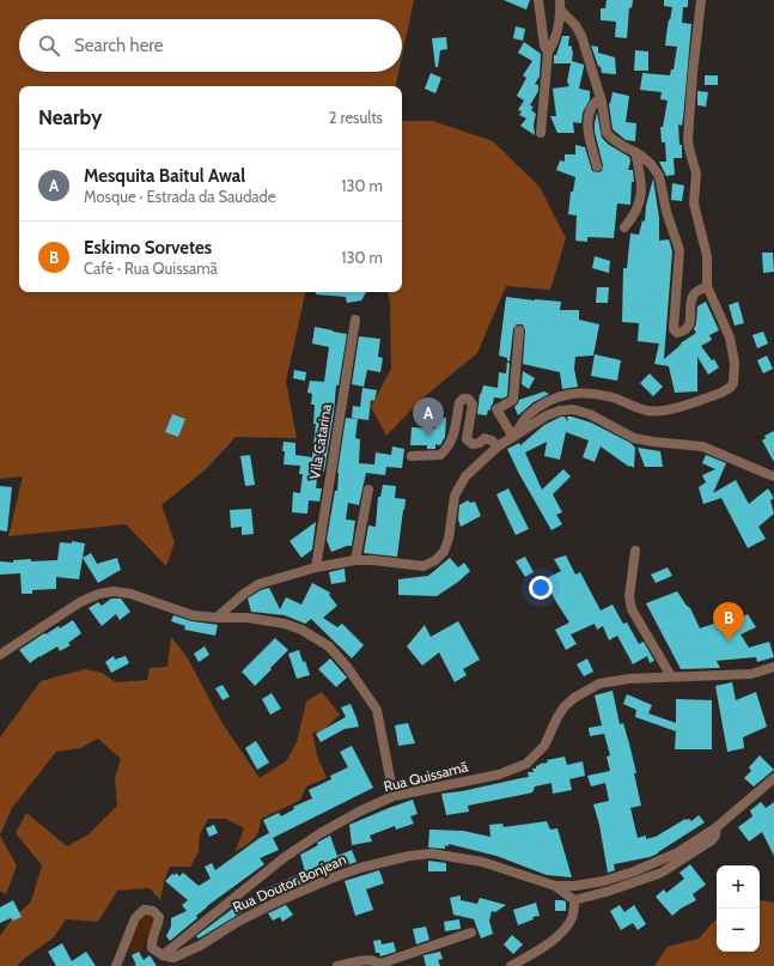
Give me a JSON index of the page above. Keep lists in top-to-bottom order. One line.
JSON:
{"streets":{"street":["Vila Catarina","Rua Quissamã","Rua Doutor Bonjean"]},"page":{"search":"Search here","heading":["Nearby","2 results"],"list":[{"mark":"A","name":"Mesquita Baitul Awal","note":"Mosque · Estrada da Saudade","value":"130 m"},{"mark":"B","name":"Eskimo Sorvetes","note":"Café · Rua Quissamã","value":"130 m"}],"pins":["A","B"],"map_buttons":["+","−"]}}
